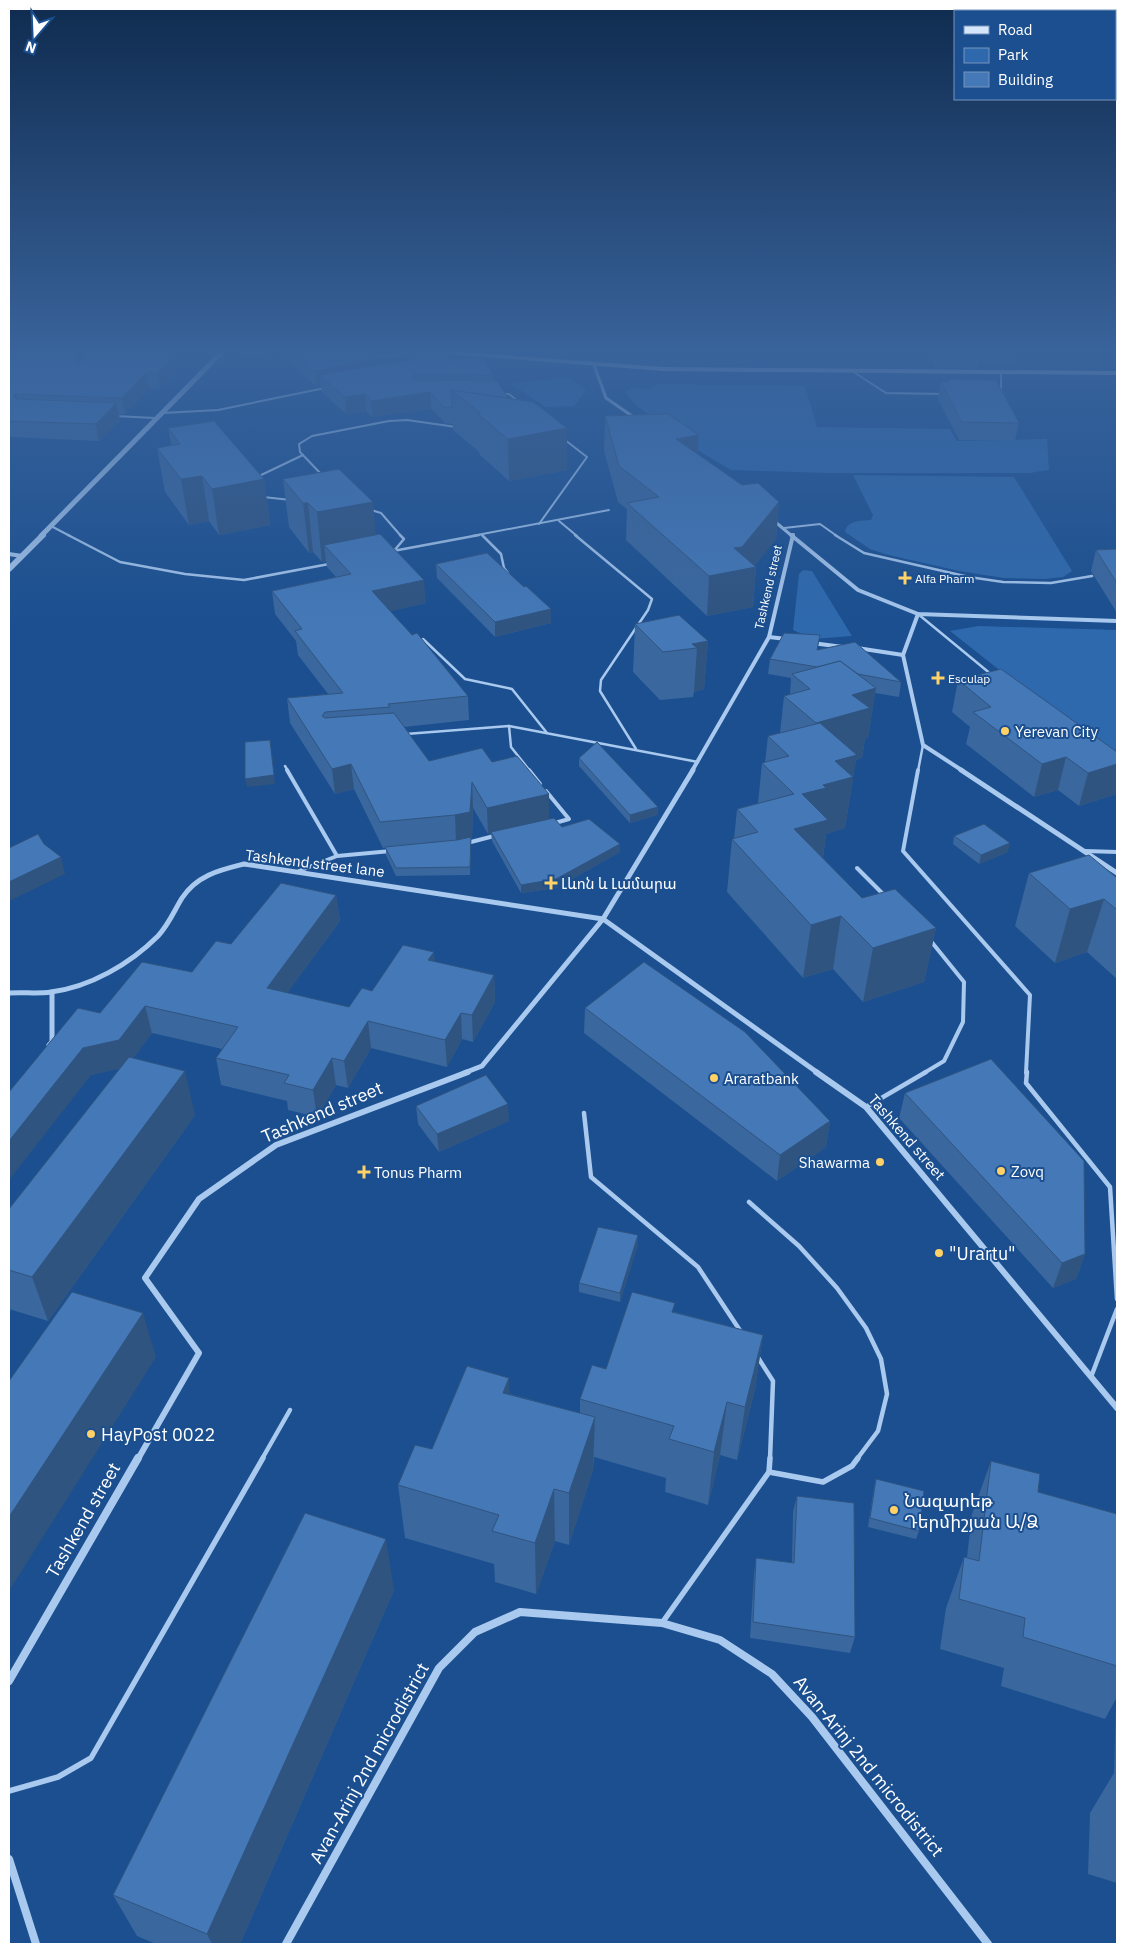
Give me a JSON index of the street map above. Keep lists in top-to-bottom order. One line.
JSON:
{"streets":{"street":["Tashkend street","Tashkend street lane","Avan-Arinj 2nd microdistrict"]},"crossings":[["Tashkend street","Tashkend street lane"]],"places":{"health":["Alfa Pharm","Esculap","Լևոն և Լամարա","Tonus Pharm"],"other":["Yerevan City","Araratbank","Shawarma","Zovq","\"Urartu\"","HayPost 0022","Նազարեթ Դերմիշյան Ա/Ձ"]},"legend":["Road","Park","Building"],"north":"bottom"}
